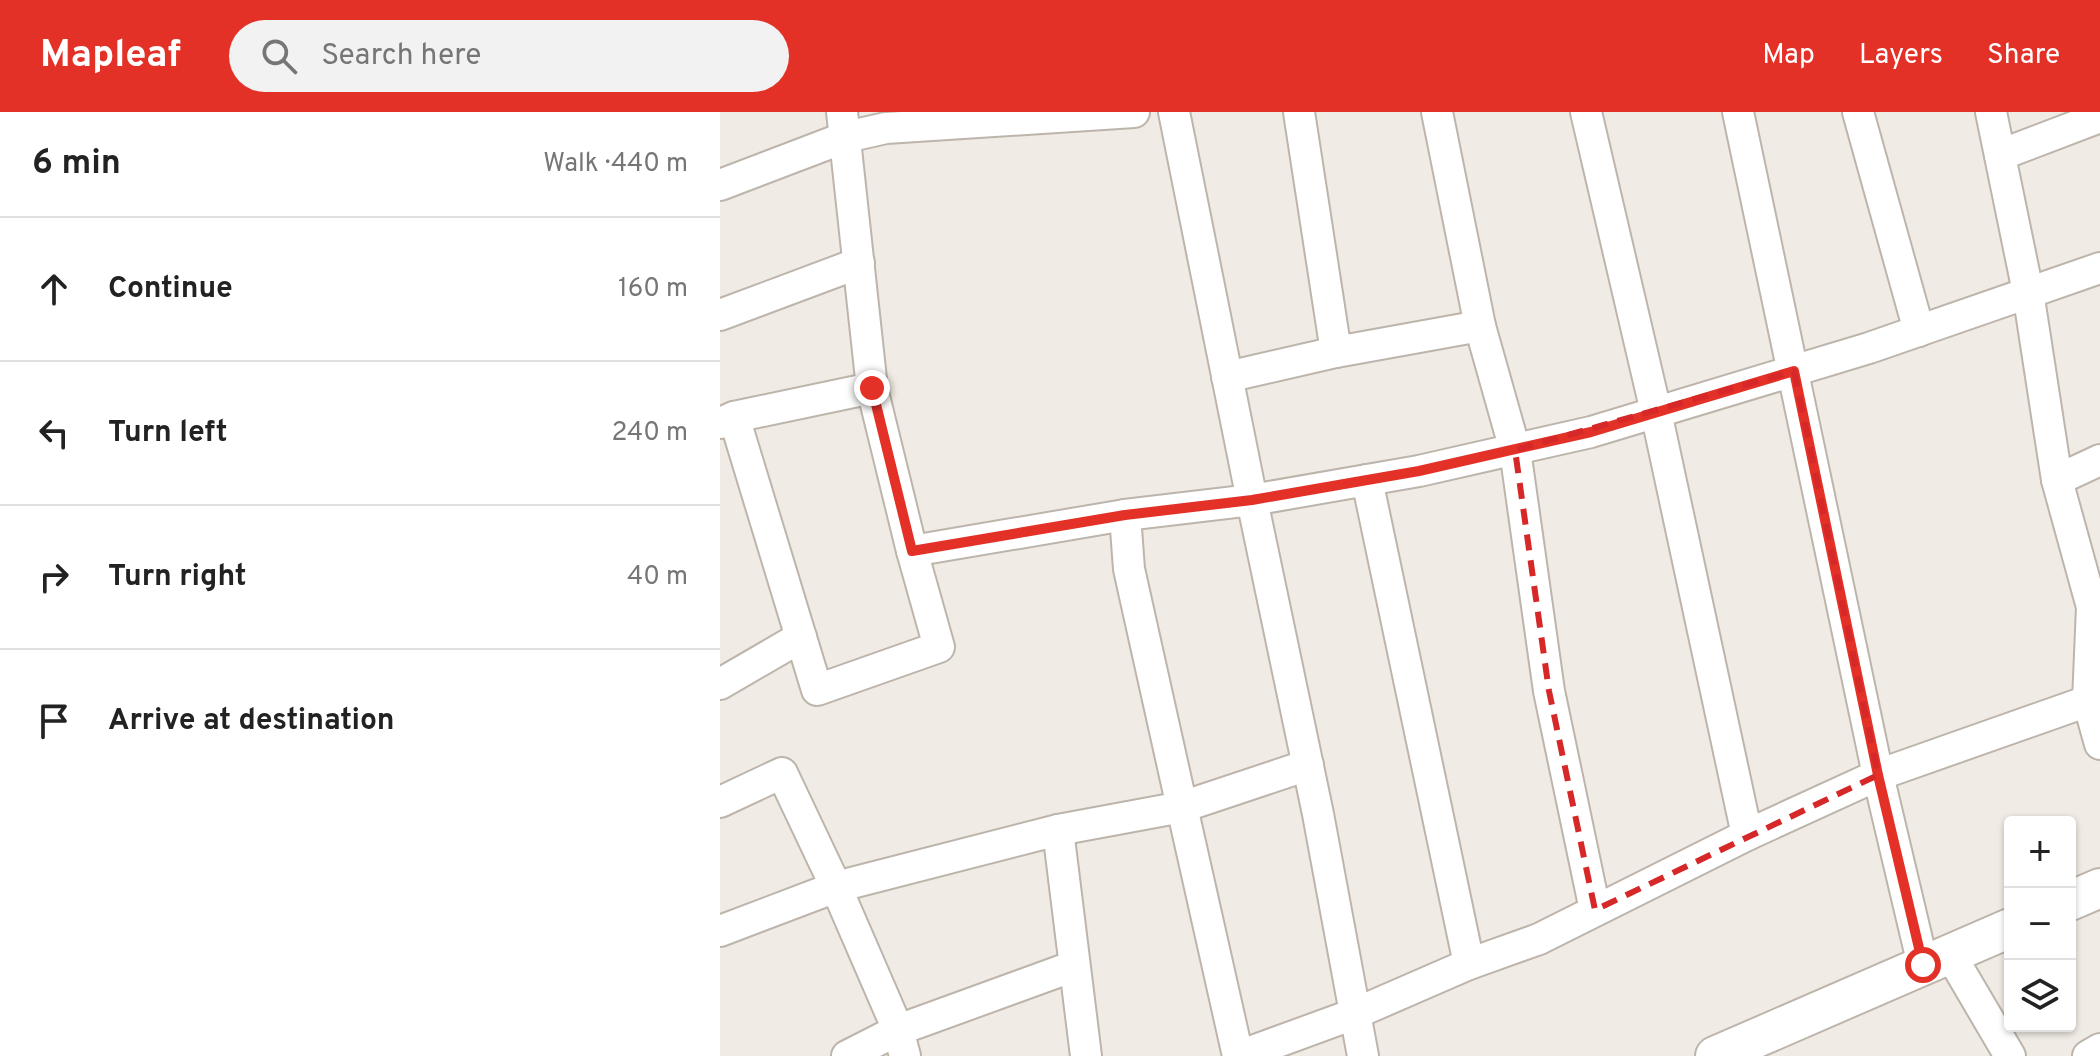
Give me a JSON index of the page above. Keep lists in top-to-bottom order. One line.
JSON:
{"page":{"header":"Mapleaf","search":"Search here","nav":["Map","Layers","Share"],"heading":["6 min","Walk · 440 m"],"list":[["Continue","160 m"],["Turn left","240 m"],["Turn right","40 m"],"Arrive at destination"],"map_buttons":["+","−"]}}
